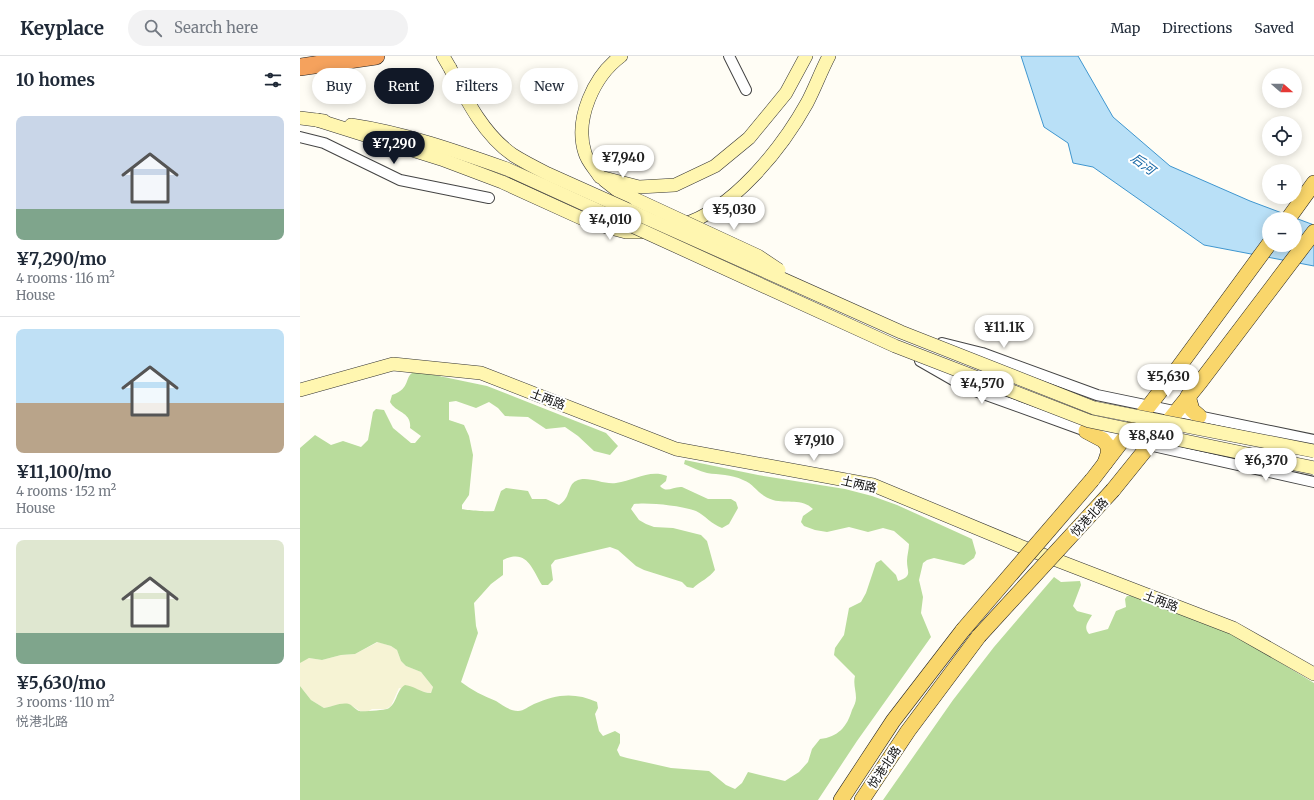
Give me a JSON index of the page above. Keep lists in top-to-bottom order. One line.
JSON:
{"streets":{"main road":["土两路","悦港北路"]},"water":["后河"],"north":"right","page":{"header":"Keyplace","search":"Search here","nav":["Map","Directions","Saved"],"heading":"10 homes","map_buttons":["+","−"],"chip":["Buy","Rent","Filters","New"],"list":[{"name":"¥7,290/mo","note":"4 rooms · 116 m² · House"},{"name":"¥11,100/mo","note":"4 rooms · 152 m² · House"},{"name":"¥5,630/mo","note":"3 rooms · 110 m² · 悦港北路"}],"price":["¥7,290","¥7,940","¥5,030","¥4,010","¥11.1K","¥5,630","¥4,570","¥8,840","¥7,910","¥6,370"]}}
